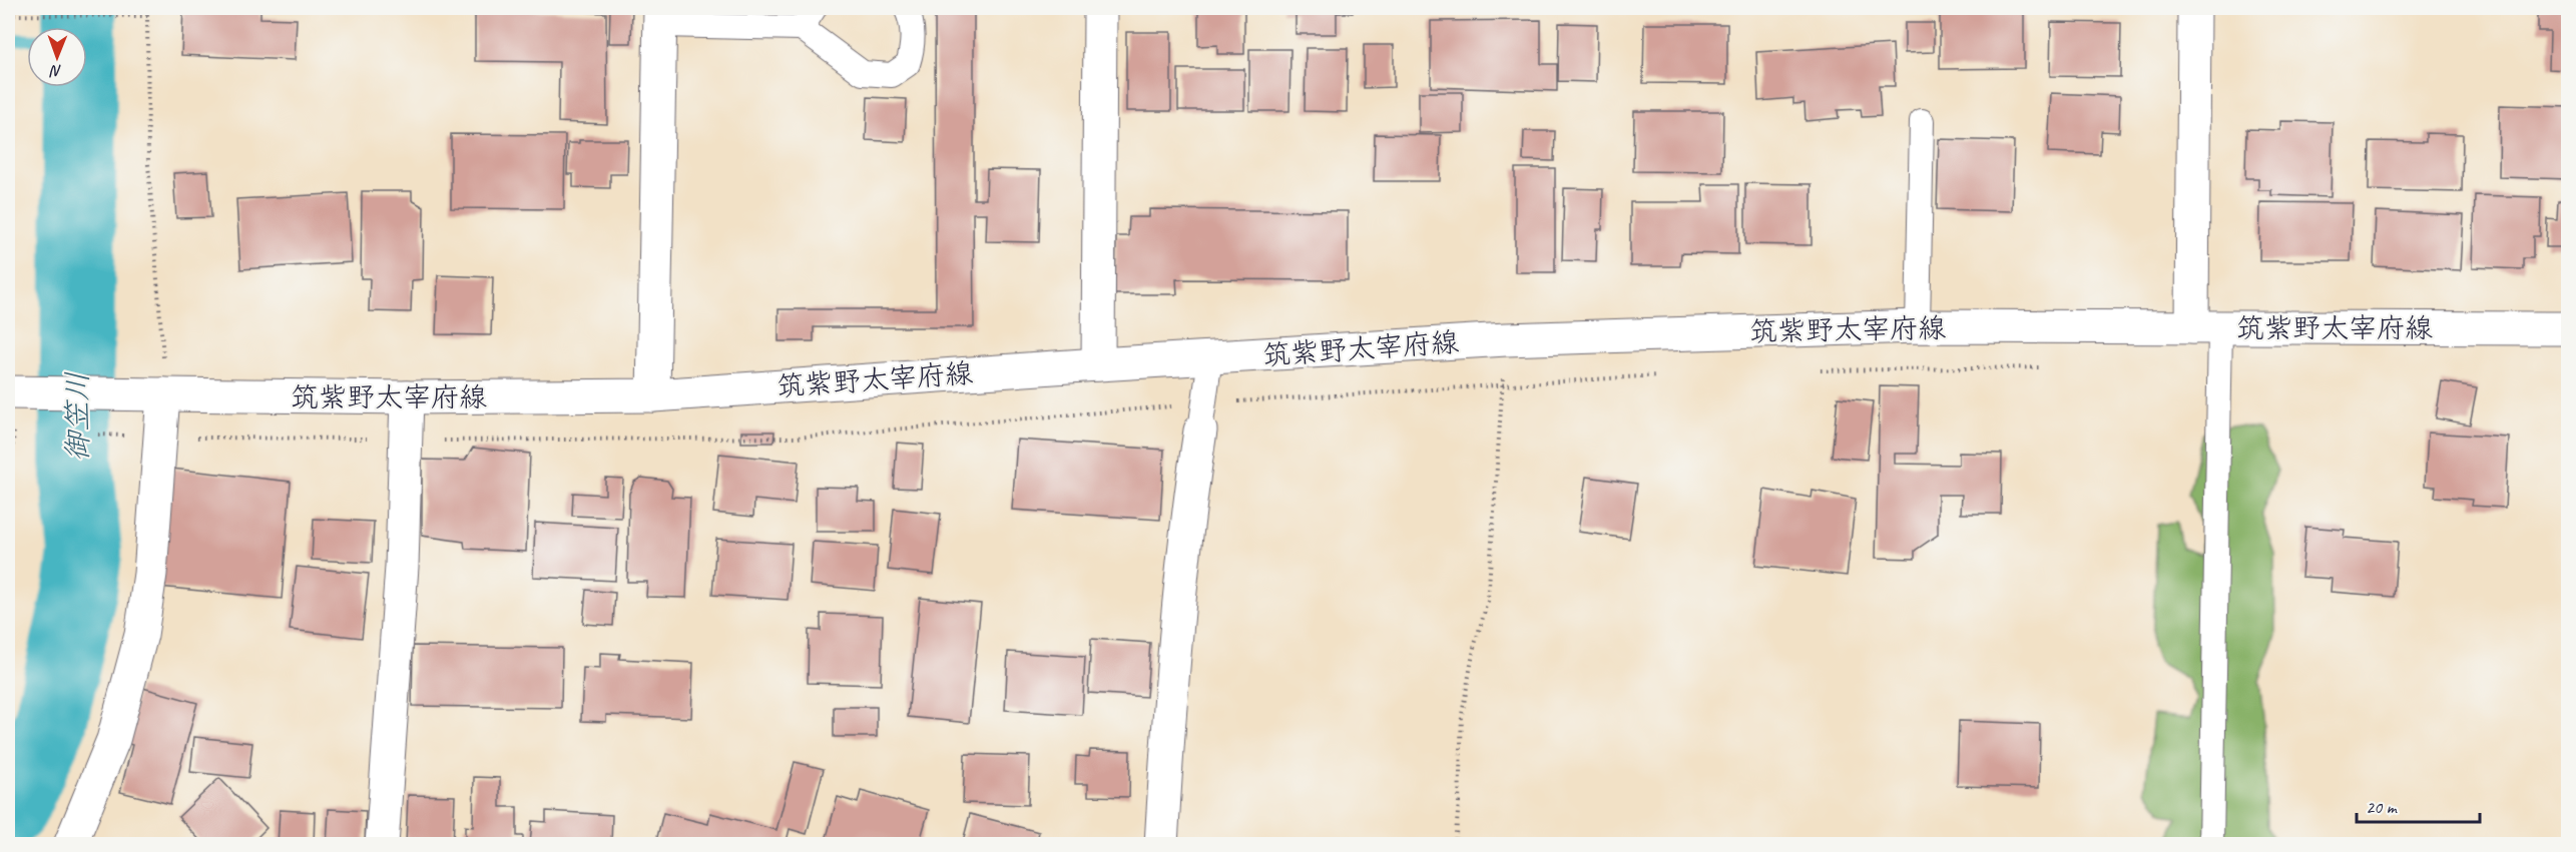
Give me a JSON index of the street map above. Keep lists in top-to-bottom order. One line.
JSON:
{"streets":{"main road":["筑紫野太宰府線"]},"water":["御笠川"],"scale_bar":"20 m","north":"bottom"}
